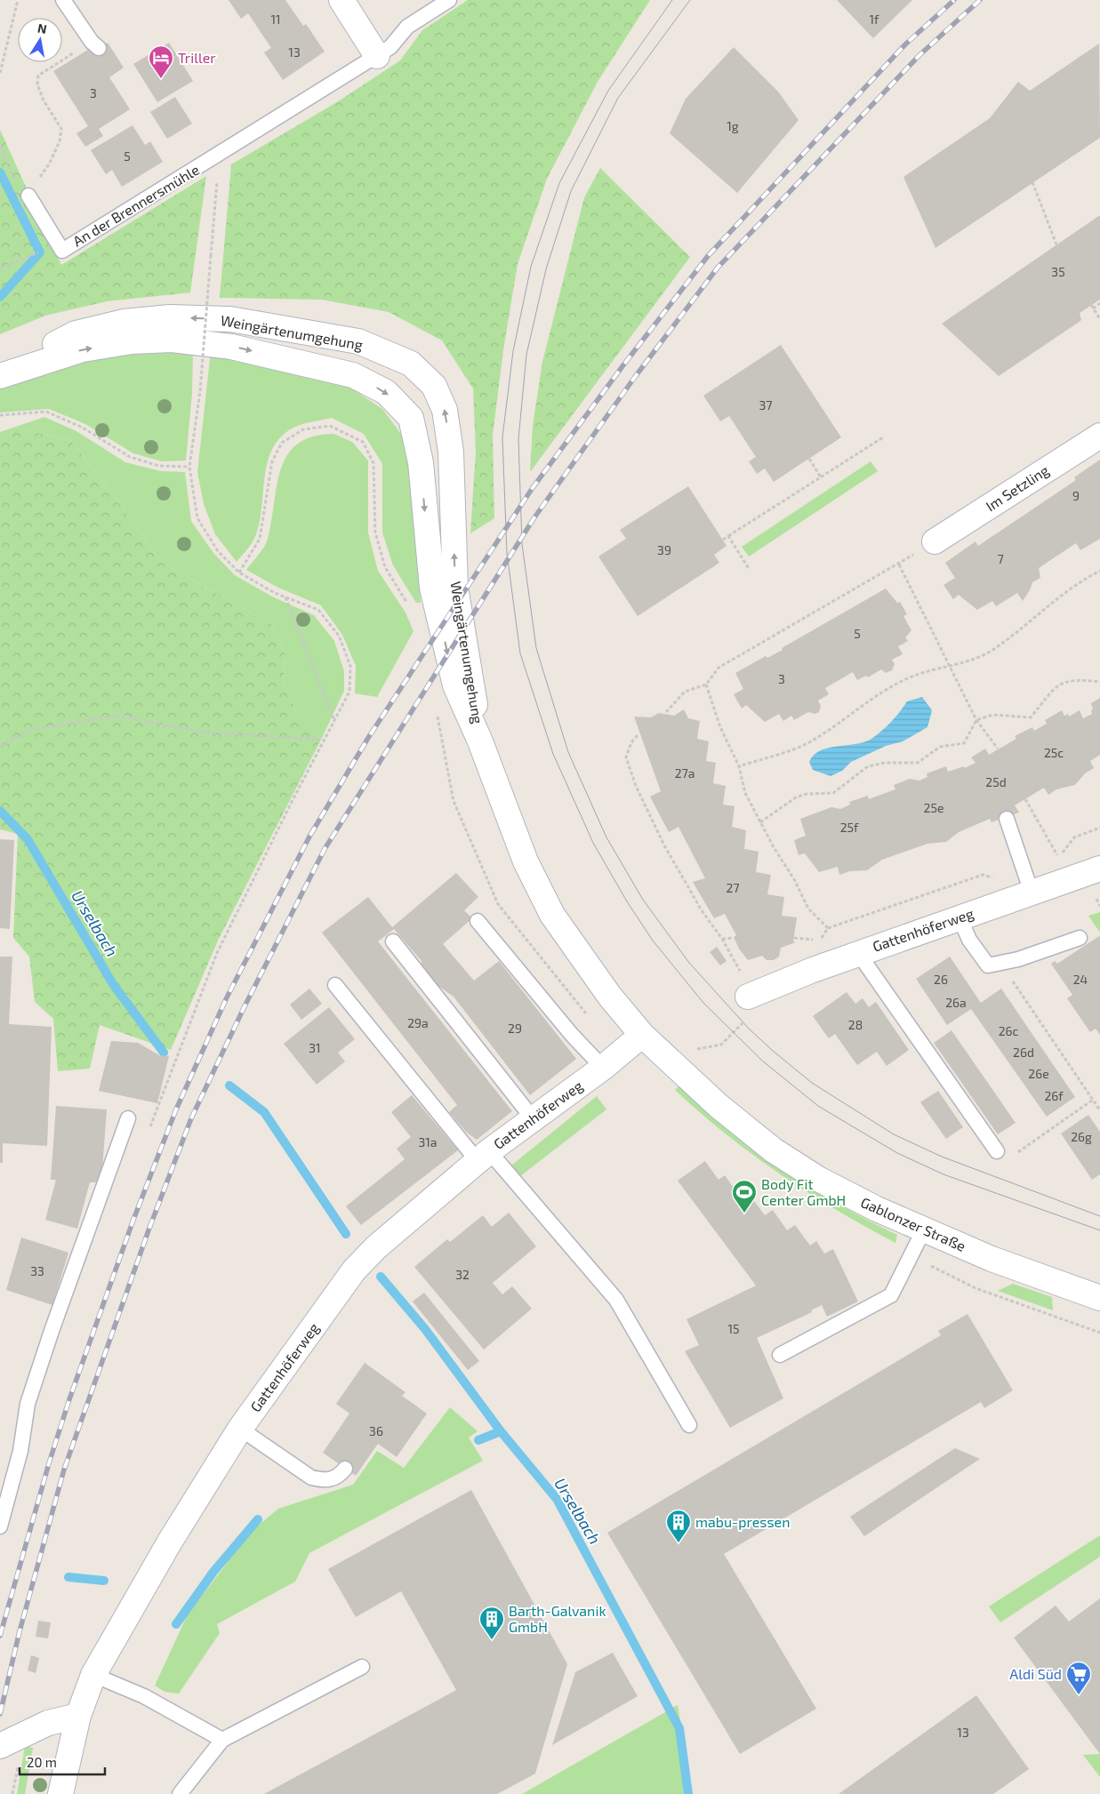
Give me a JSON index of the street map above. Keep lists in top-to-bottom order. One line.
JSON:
{"streets":{"main road":["Weingärtenumgehung","Im Setzling","Gattenhöferweg","Gablonzer Straße"],"lane":["An der Brennersmühle"]},"crossings":[["Weingärtenumgehung","Gattenhöferweg"],["Weingärtenumgehung","Gablonzer Straße"],["Gattenhöferweg","Gablonzer Straße"]],"water":["Urselbach"],"places":{"hotel":["Triller"],"sports":["Body Fit Center GmbH"],"building":["mabu-pressen","Barth-Galvanik GmbH"],"supermarket":["Aldi Süd"]},"house_numbers":["11","1f","13","3","1g","5","35","37","9","39","7","5","3","25c","27a","25d","25e","25f","27","26","24","26a","29a","28","29","26c","31","26d","26e","26f","26g","31a","33","32","15","36","13"],"scale_bar":"20 m","north":"top"}
